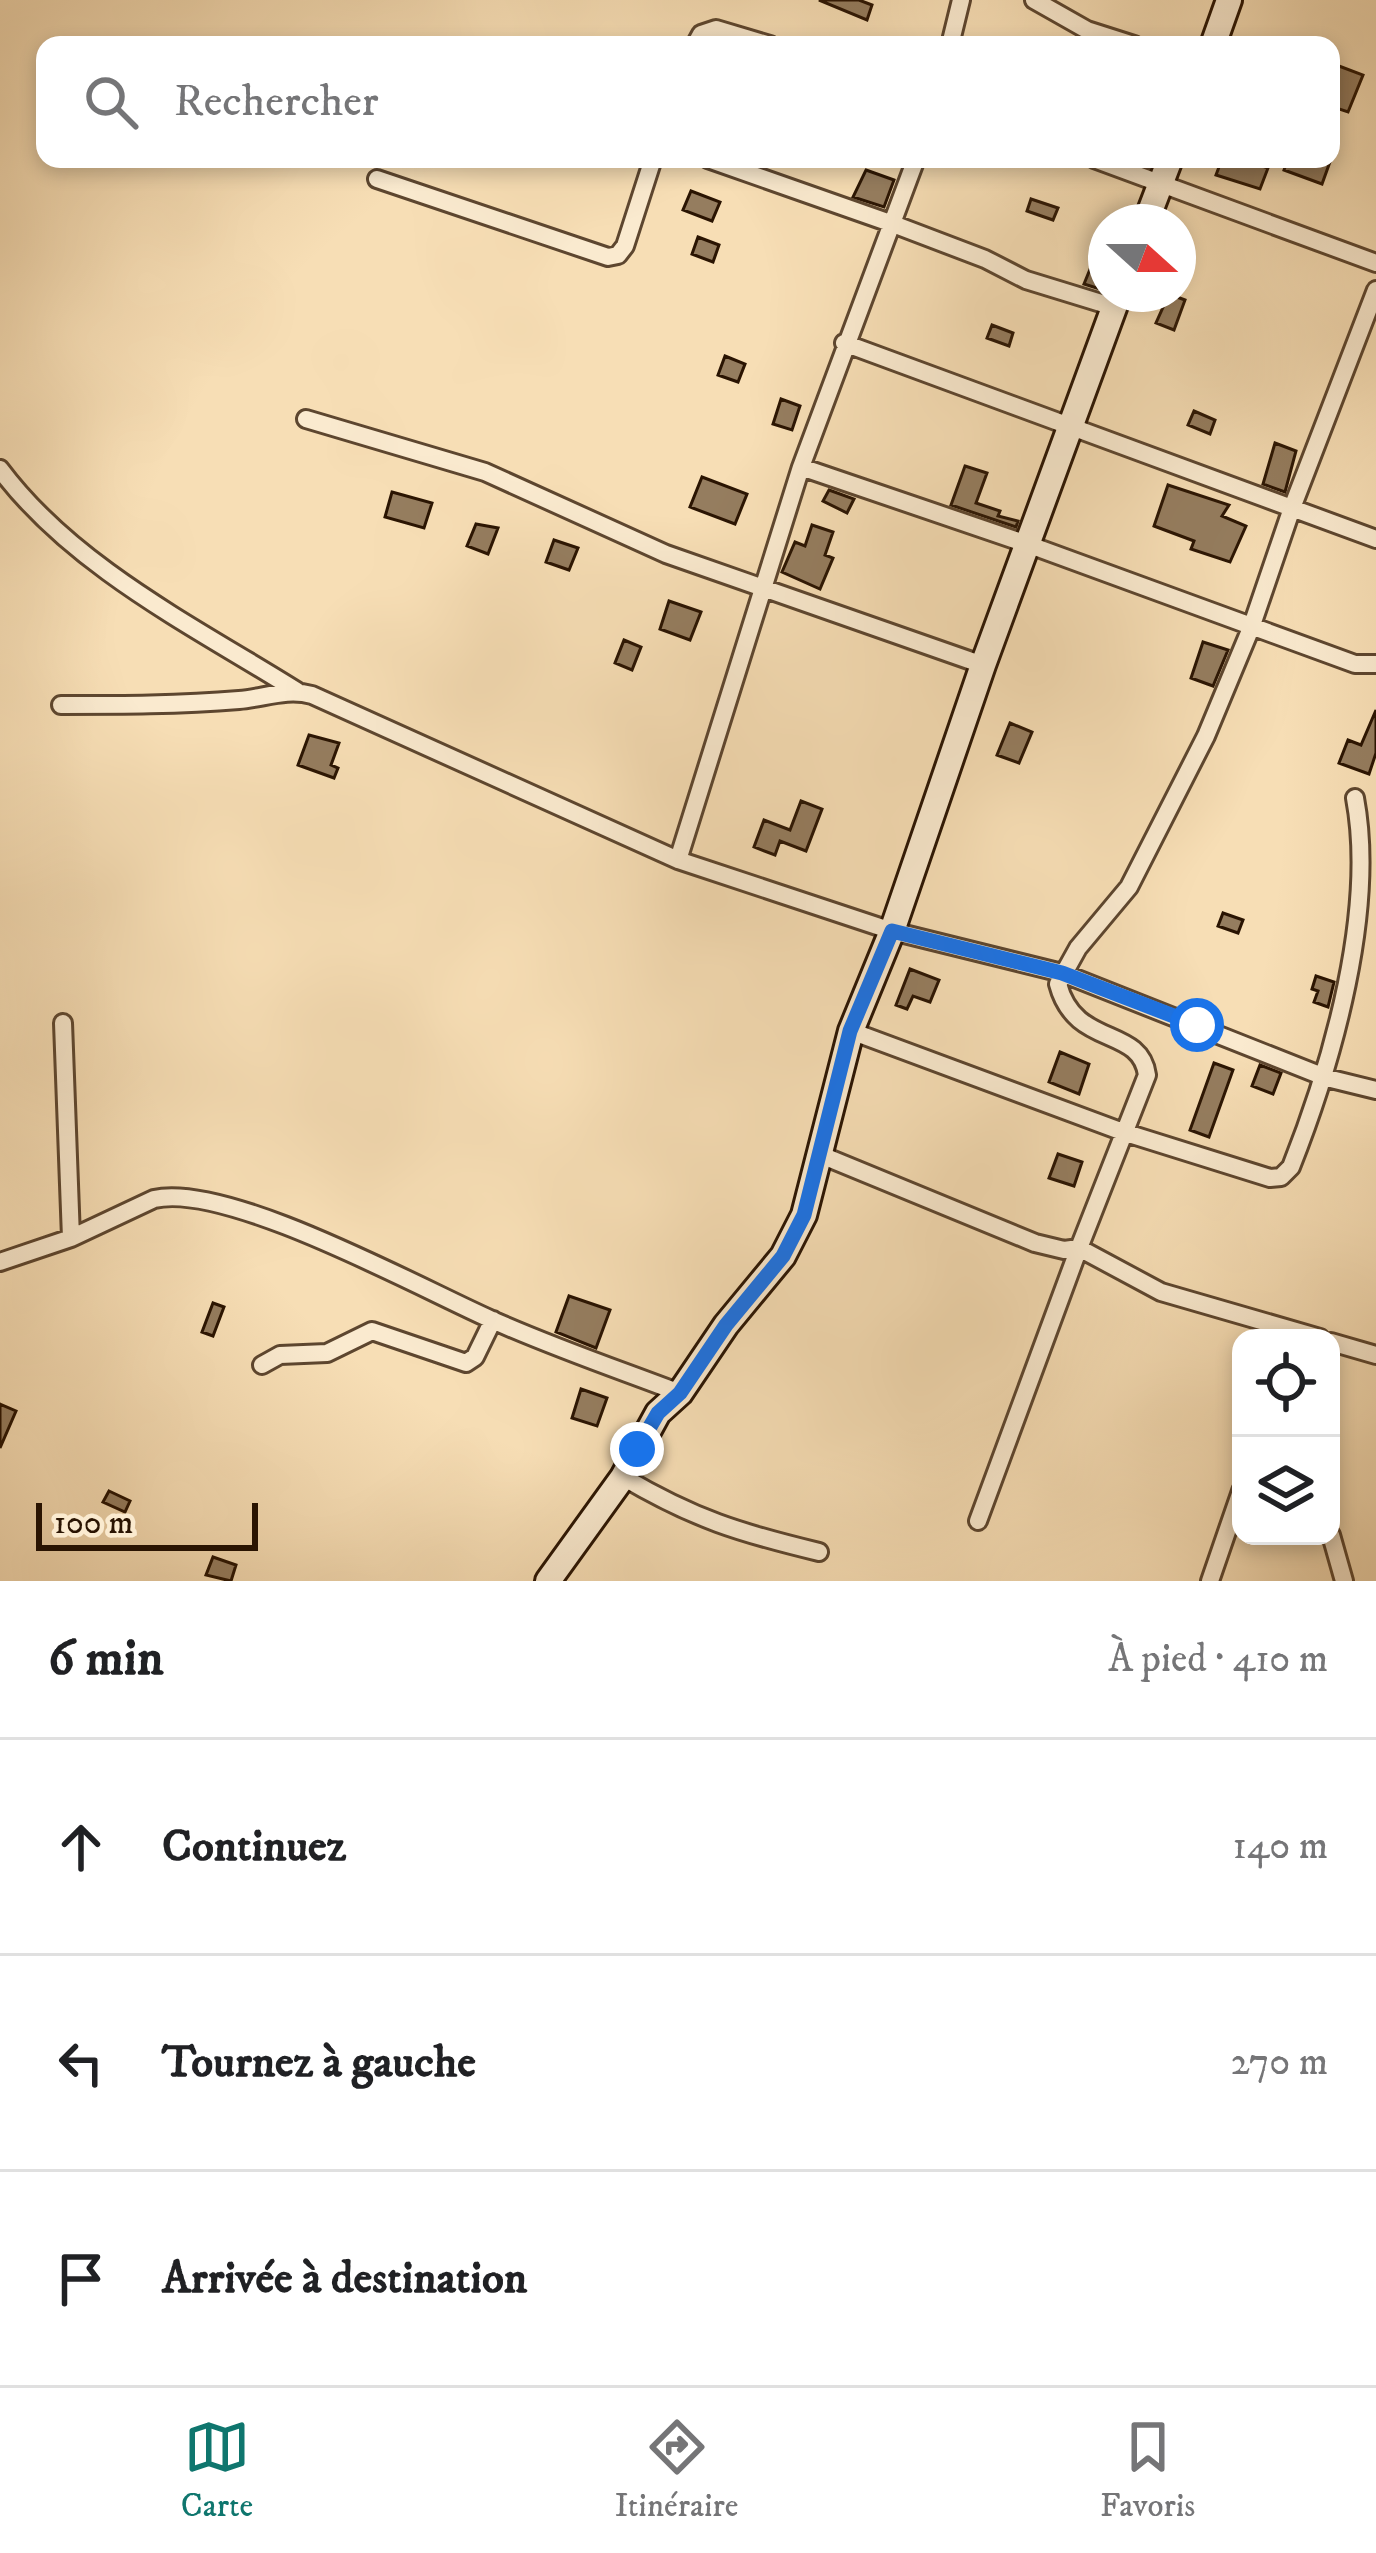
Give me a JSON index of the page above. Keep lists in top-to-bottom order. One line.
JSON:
{"scale_bar":"100 m","north":"right","page":{"search":"Rechercher","scale":"100 m","heading":["6 min","À pied · 410 m"],"list":[["Continuez","140 m"],["Tournez à gauche","270 m"],"Arrivée à destination"],"nav":["Carte","Itinéraire","Favoris"]}}
